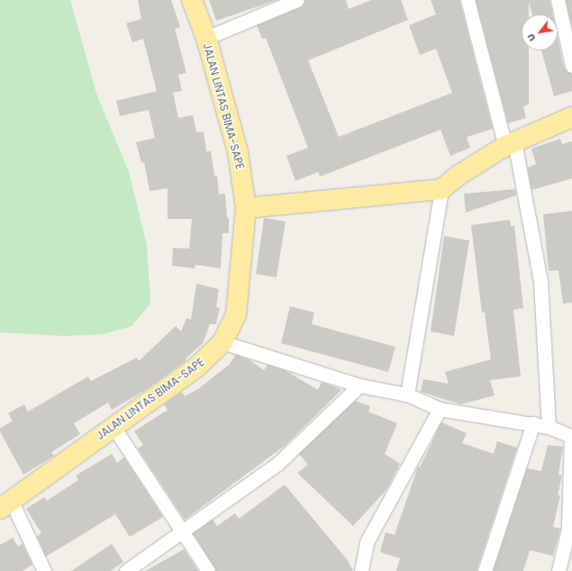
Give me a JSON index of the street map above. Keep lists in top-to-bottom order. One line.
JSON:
{"streets":{"highway":["JALAN LINTAS BIMA-SAPE"]},"north":"bottom left"}
